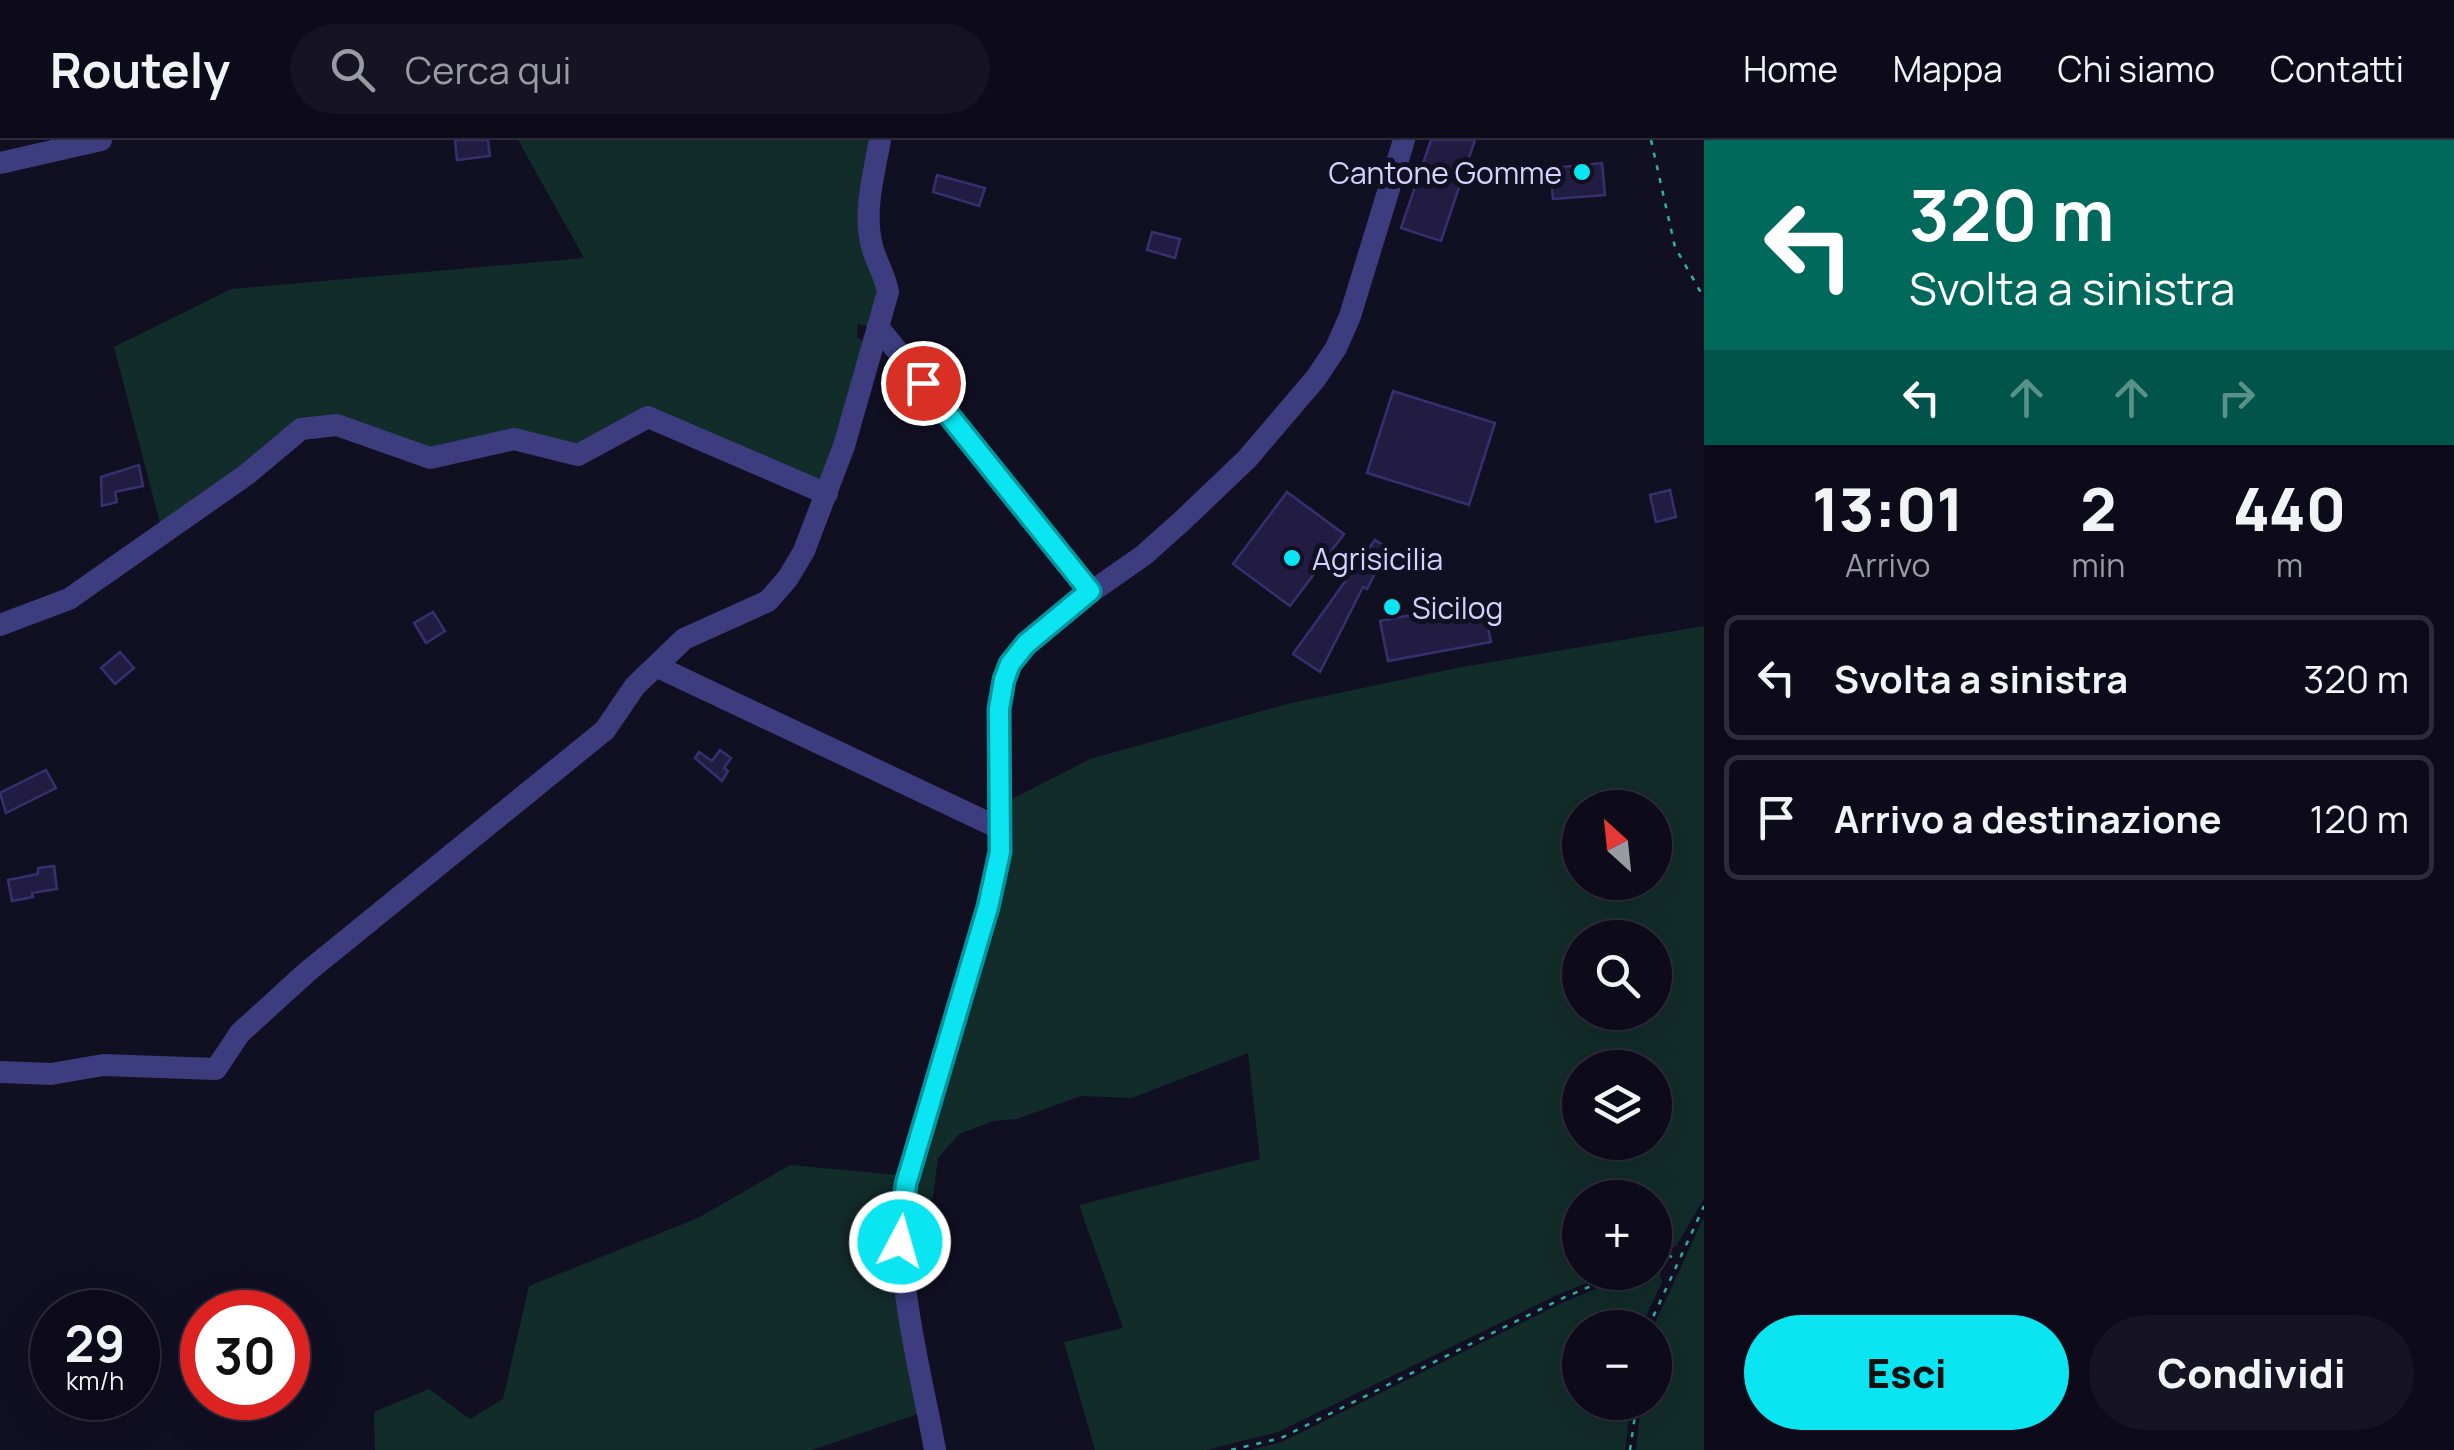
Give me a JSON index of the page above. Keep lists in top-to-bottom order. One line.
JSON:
{"places":["Cantone Gomme","Agrisicilia","Sicilog"],"north":"top left","page":{"header":"Routely","search":"Cerca qui","nav":["Home","Mappa","Chi siamo","Contatti"],"turn":["320 m","Svolta a sinistra"],"eta":["13:01","Arrivo","2","min","440","m"],"list":[{"name":"Svolta a sinistra","value":"320 m"},{"name":"Arrivo a destinazione","value":"120 m"}],"map_buttons":["+","−"],"speed":"29 km/h","limit":"30","buttons":["Esci","Condividi"]}}
